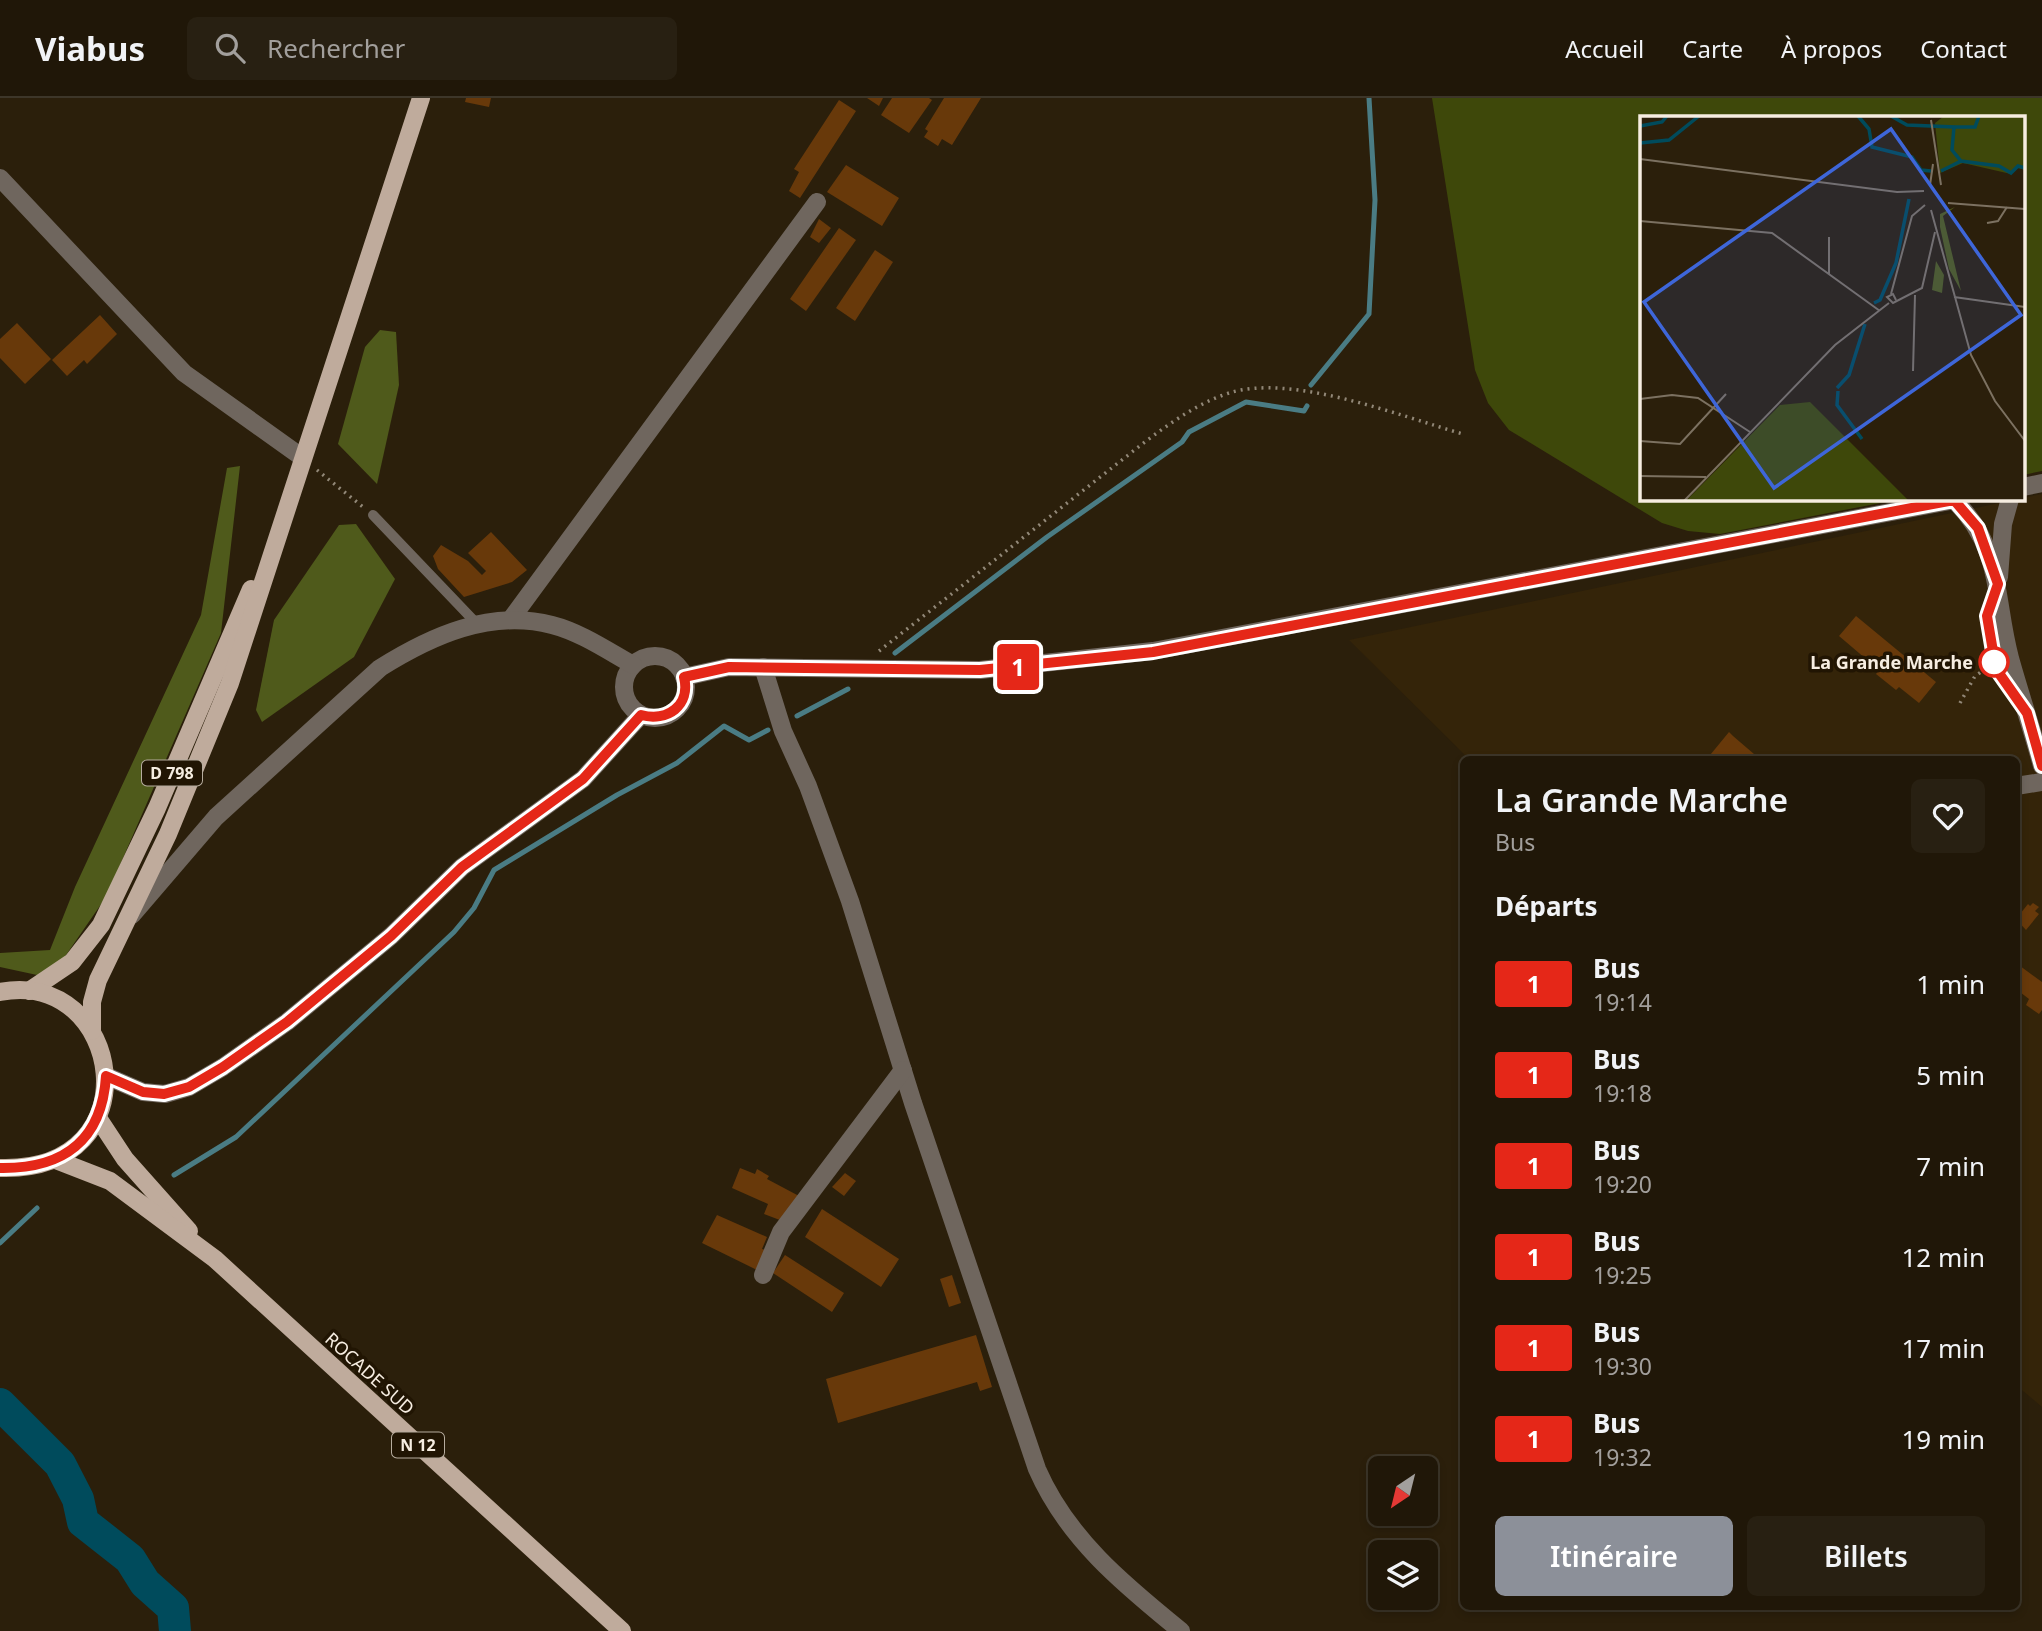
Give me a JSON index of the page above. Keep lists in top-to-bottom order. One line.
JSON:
{"streets":{"main road":["D 798","ROCADE SUD","N 12"]},"places":["La Grande Marche"],"lines":["bus line 1"],"north":"bottom left","page":{"header":"Viabus","search":"Rechercher","nav":["Accueil","Carte","À propos","Contact"],"on_map":"1","heading":[["La Grande Marche","Bus"],"Départs"],"list":[{"mark":"1","name":"Bus","note":"19:14","value":"1 min"},{"mark":"1","name":"Bus","note":"19:18","value":"5 min"},{"mark":"1","name":"Bus","note":"19:20","value":"7 min"},{"mark":"1","name":"Bus","note":"19:25","value":"12 min"},{"mark":"1","name":"Bus","note":"19:30","value":"17 min"},{"mark":"1","name":"Bus","note":"19:32","value":"19 min"}],"buttons":["Itinéraire","Billets"]}}
